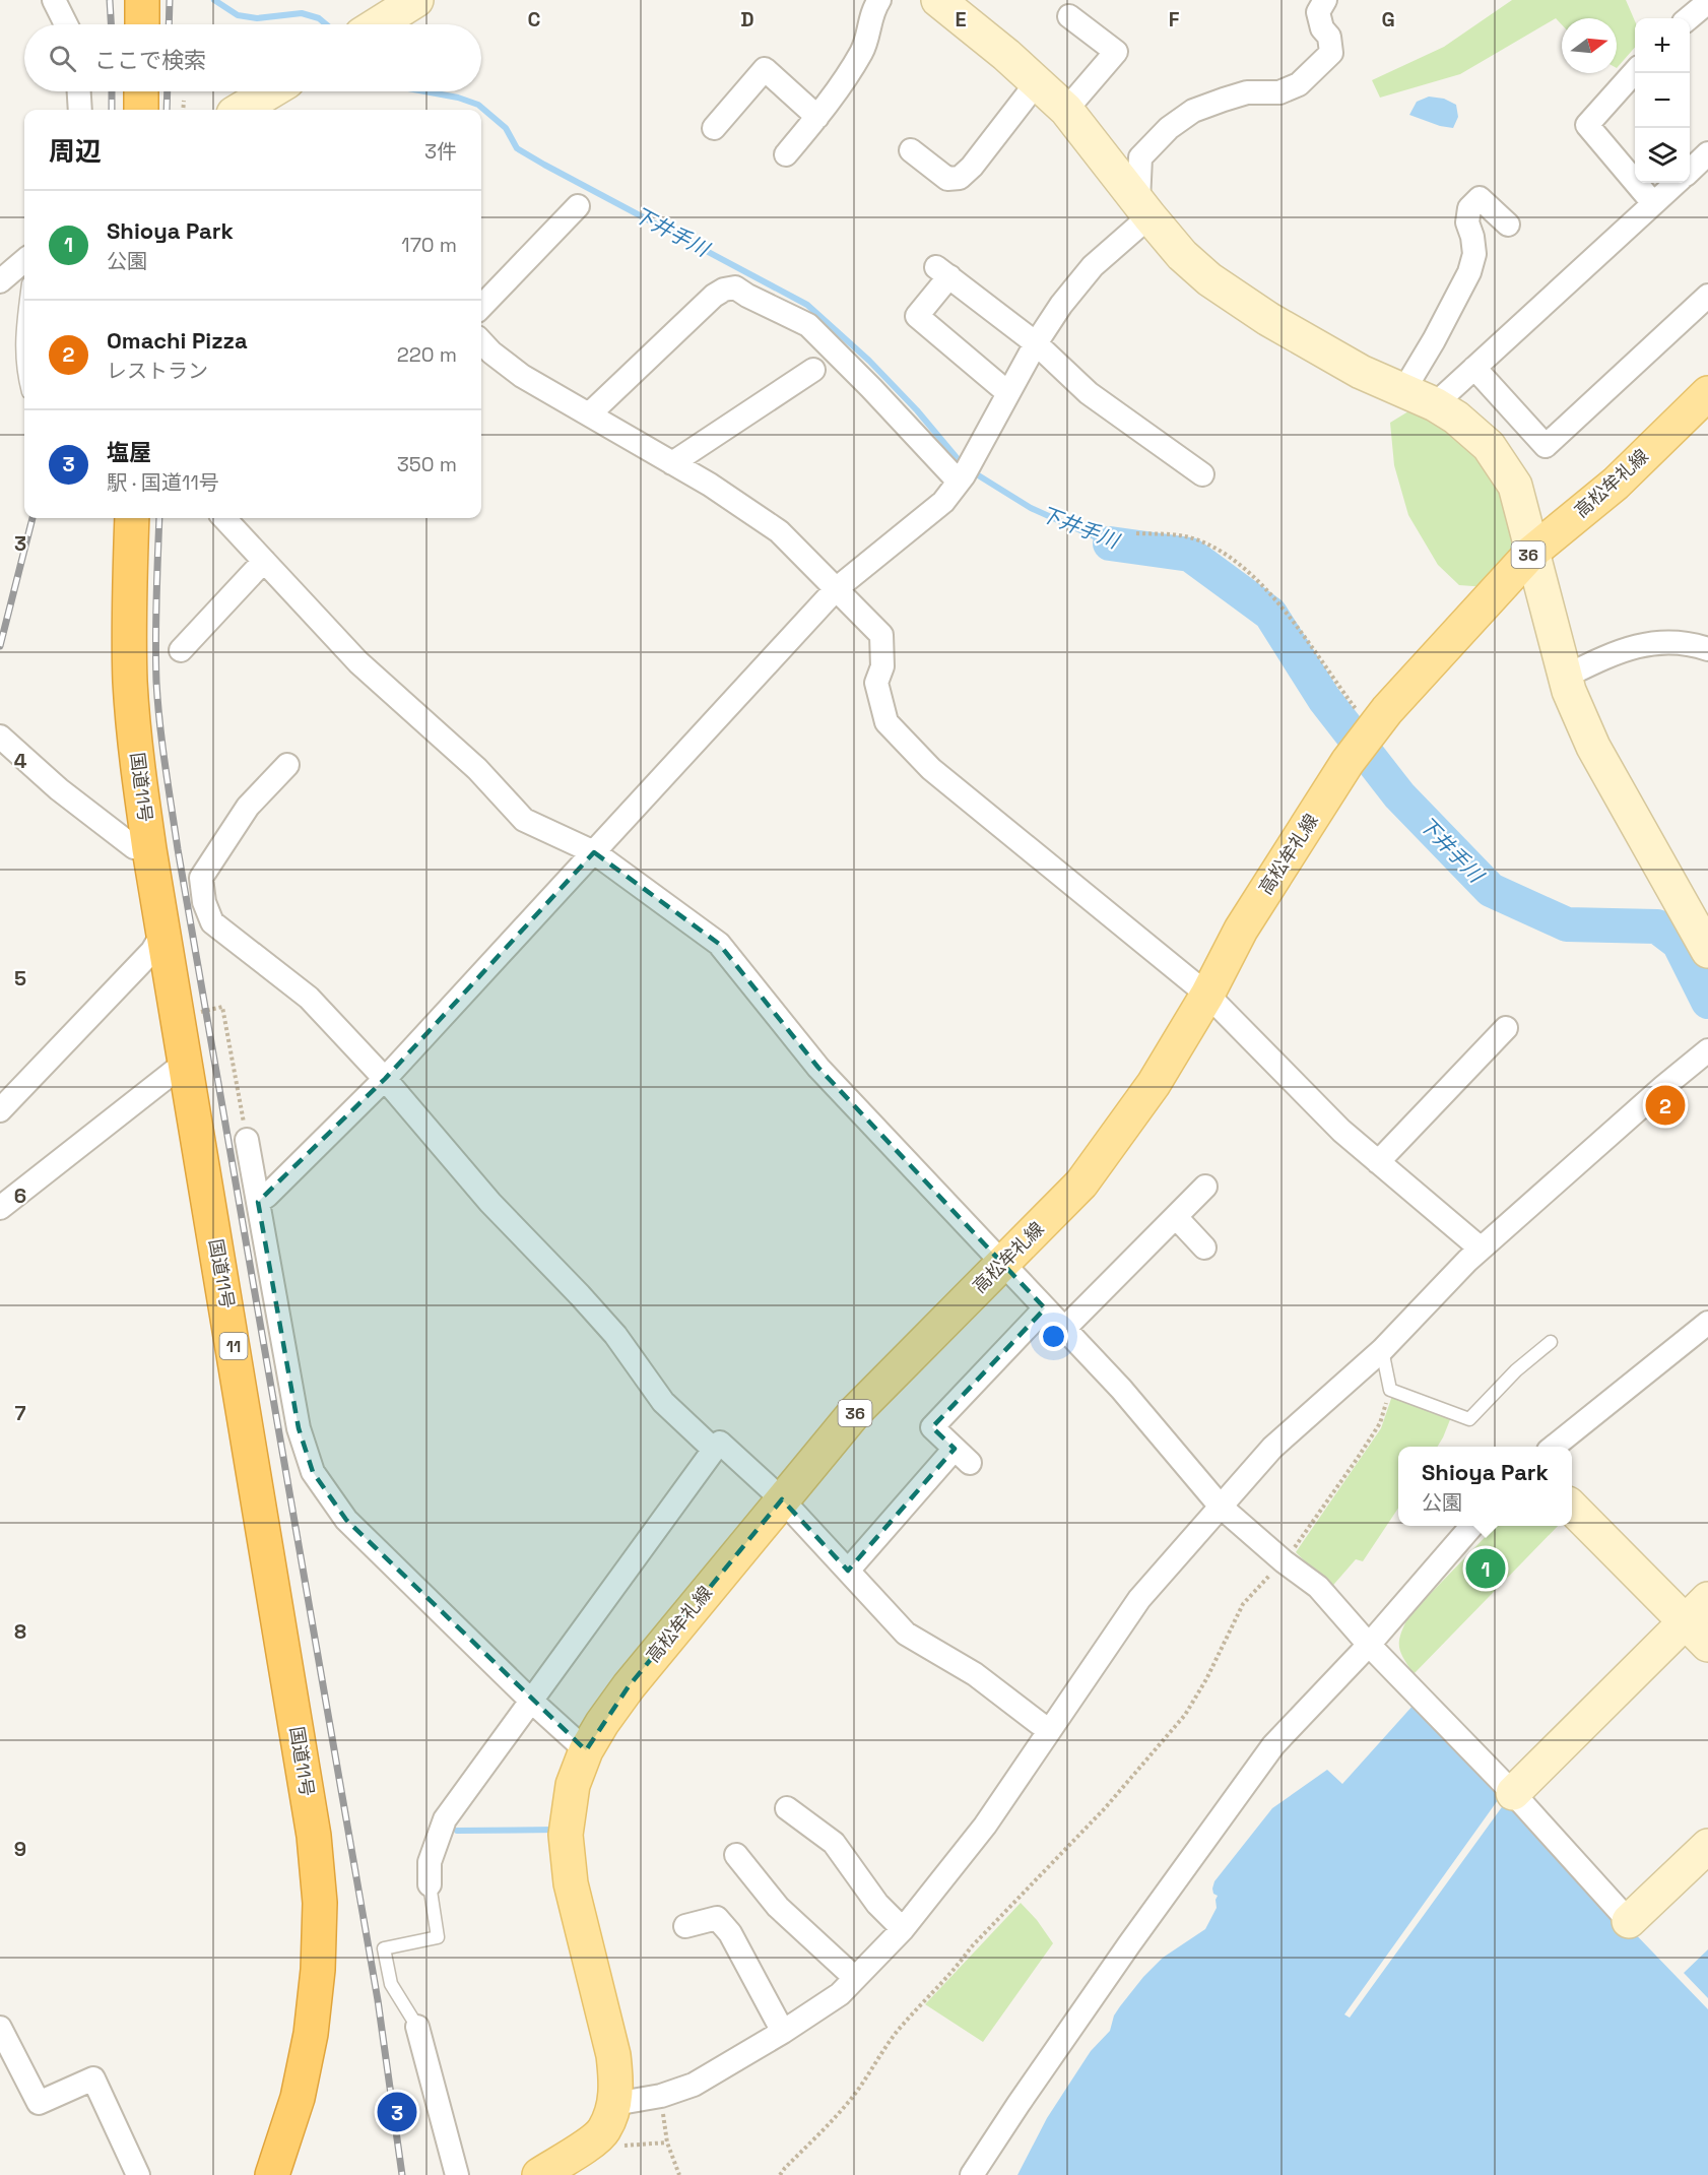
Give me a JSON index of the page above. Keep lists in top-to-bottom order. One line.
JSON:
{"streets":{"highway":["国道11号","11"],"main road":["高松牟礼線","36"]},"water":["下井手川"],"north":"right","page":{"map_buttons":["+","−"],"search":"ここで検索","heading":["周辺","3件"],"list":[{"mark":"1","name":"Shioya Park","note":"公園","value":"170 m"},{"mark":"2","name":"Omachi Pizza","note":"レストラン","value":"220 m"},{"mark":"3","name":"塩屋","note":"駅 · 国道11号","value":"350 m"}],"pins":["2","1","3"],"popup":["Shioya Park","公園"]},"grid":{"columns":["C","D","E","F","G"],"rows":["3","4","5","6","7","8","9"]}}
